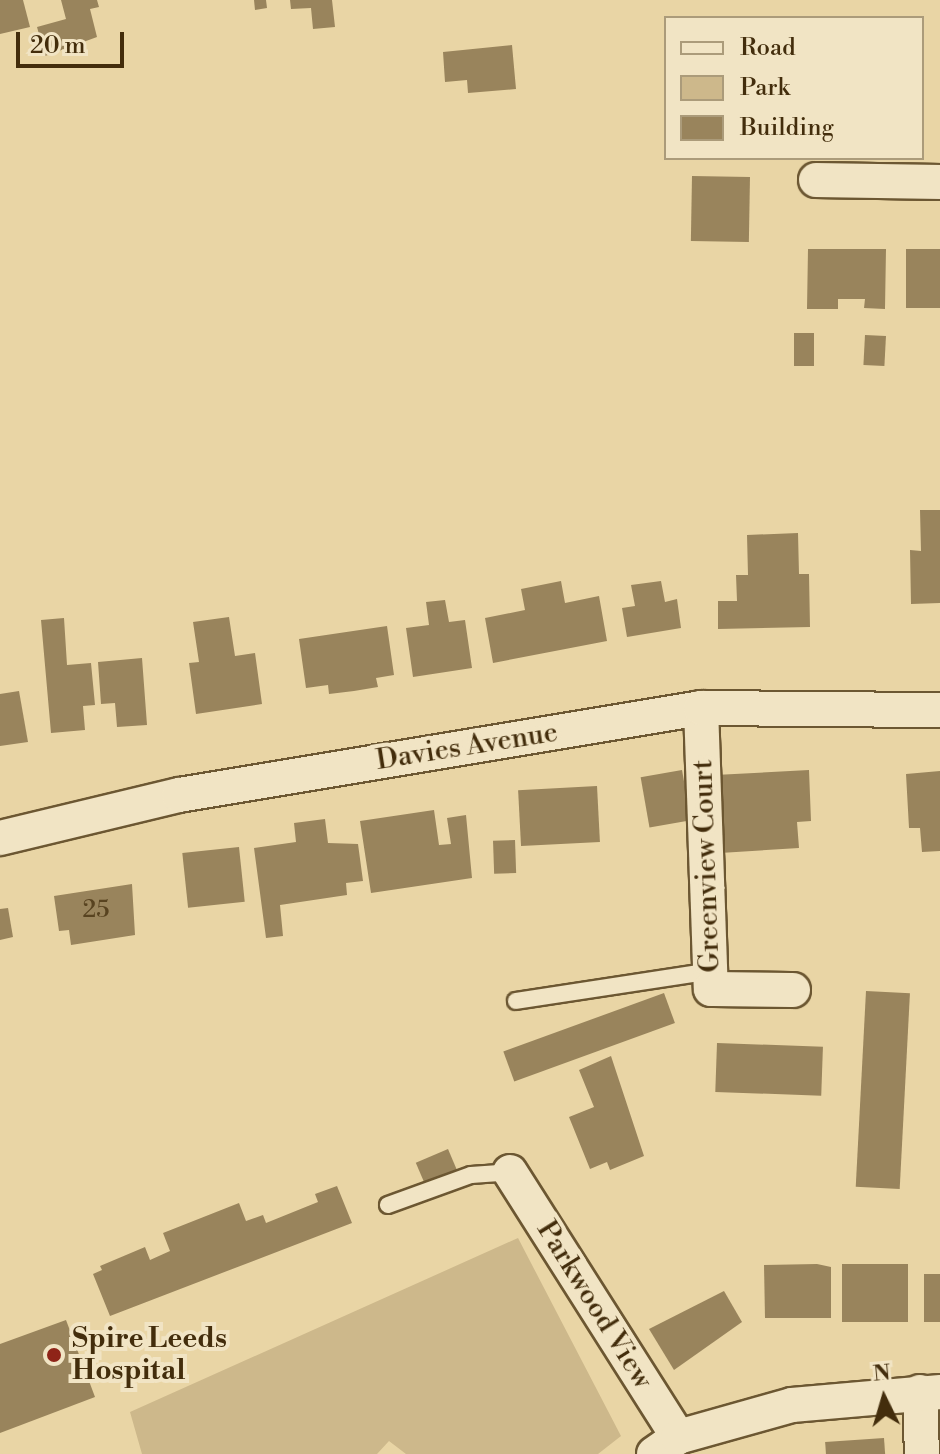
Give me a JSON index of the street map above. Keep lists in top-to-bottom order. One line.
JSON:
{"streets":{"street":["Davies Avenue","Greenview Court","Parkwood View"]},"crossings":[["Davies Avenue","Greenview Court"]],"places":["Spire Leeds Hospital"],"house_numbers":["25"],"legend":["Road","Park","Building"],"scale_bar":"20 m","north":"top"}
